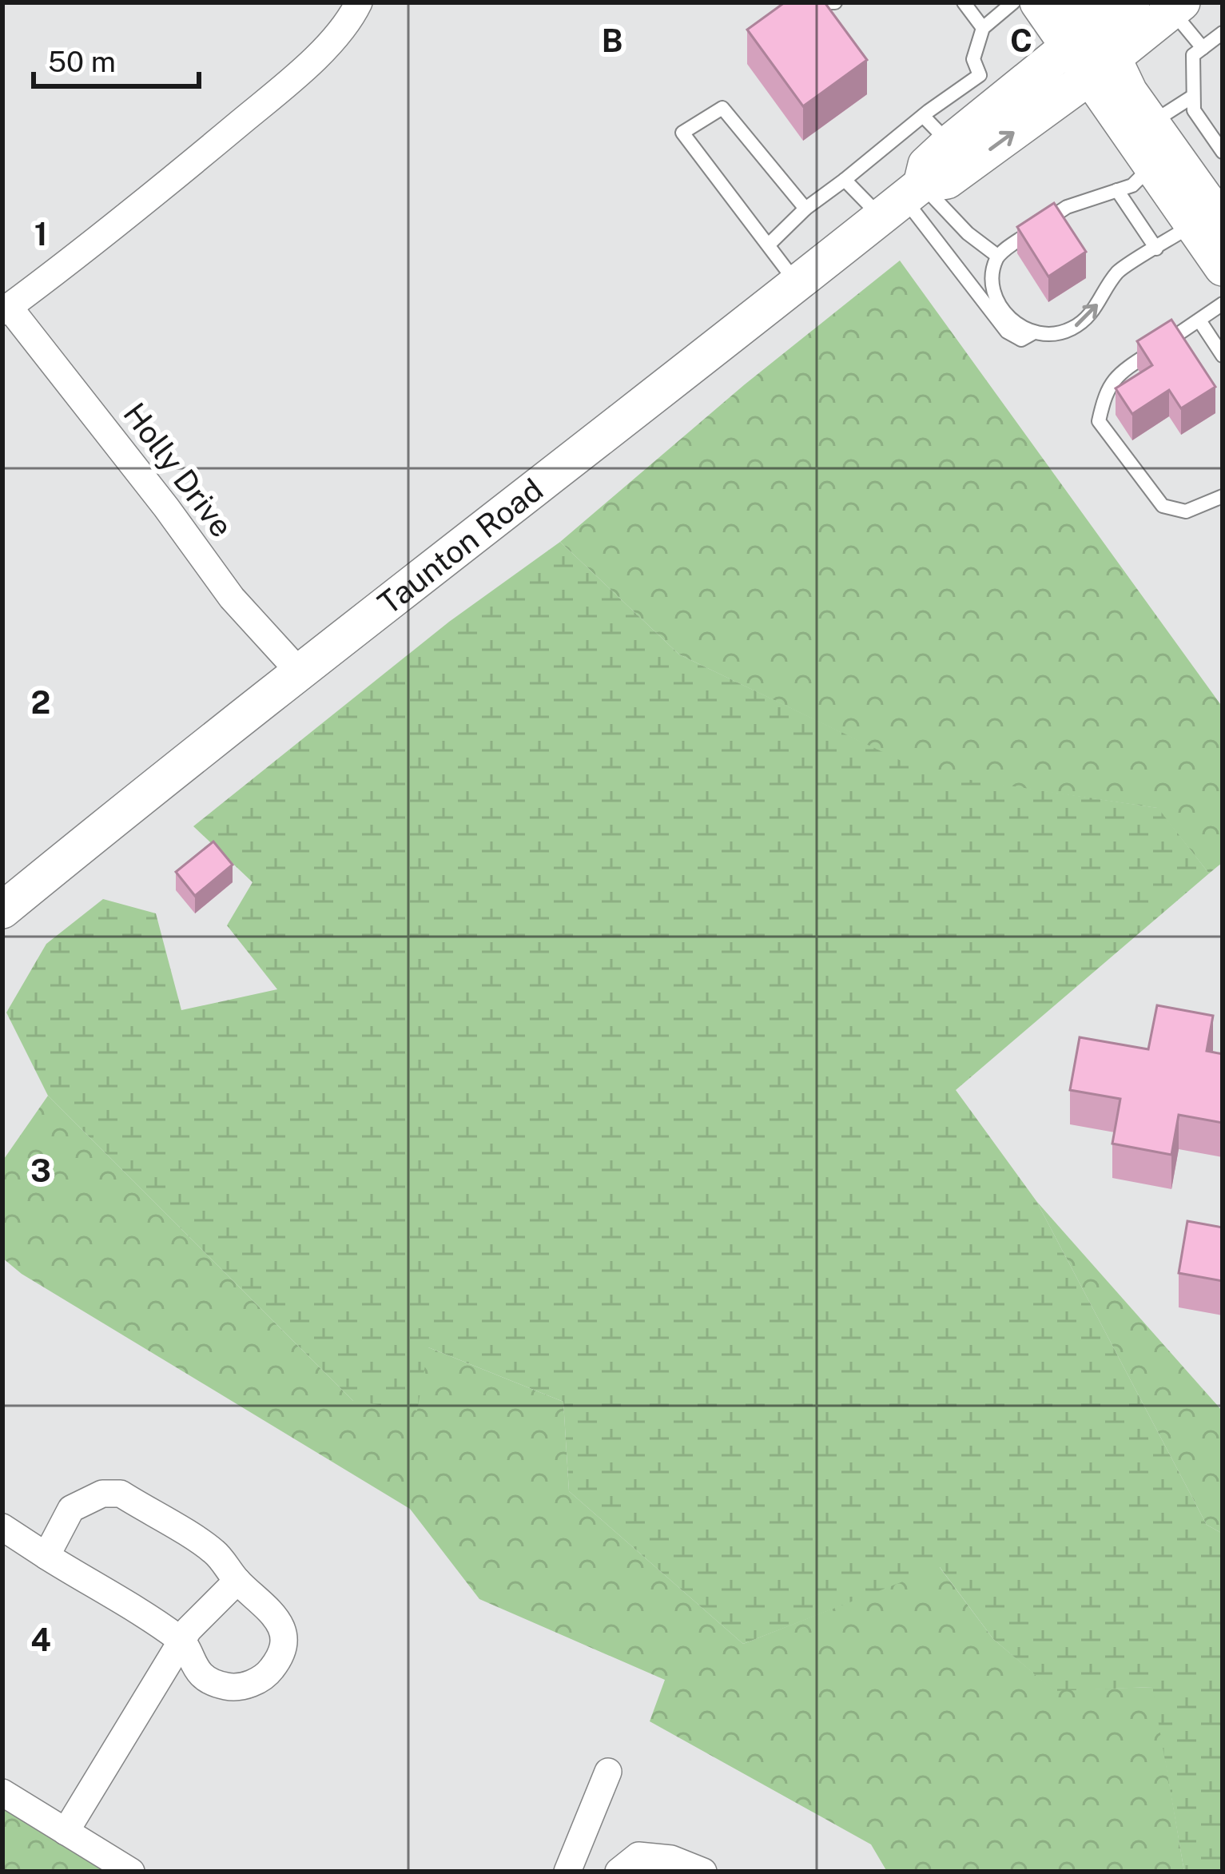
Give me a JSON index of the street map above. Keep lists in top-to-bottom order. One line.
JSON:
{"streets":{"street":["Holly Drive","Taunton Road"]},"crossings":[["Holly Drive","Taunton Road"]],"scale_bar":"50 m","grid":{"columns":["B","C"],"rows":["1","2","3","4"]}}
